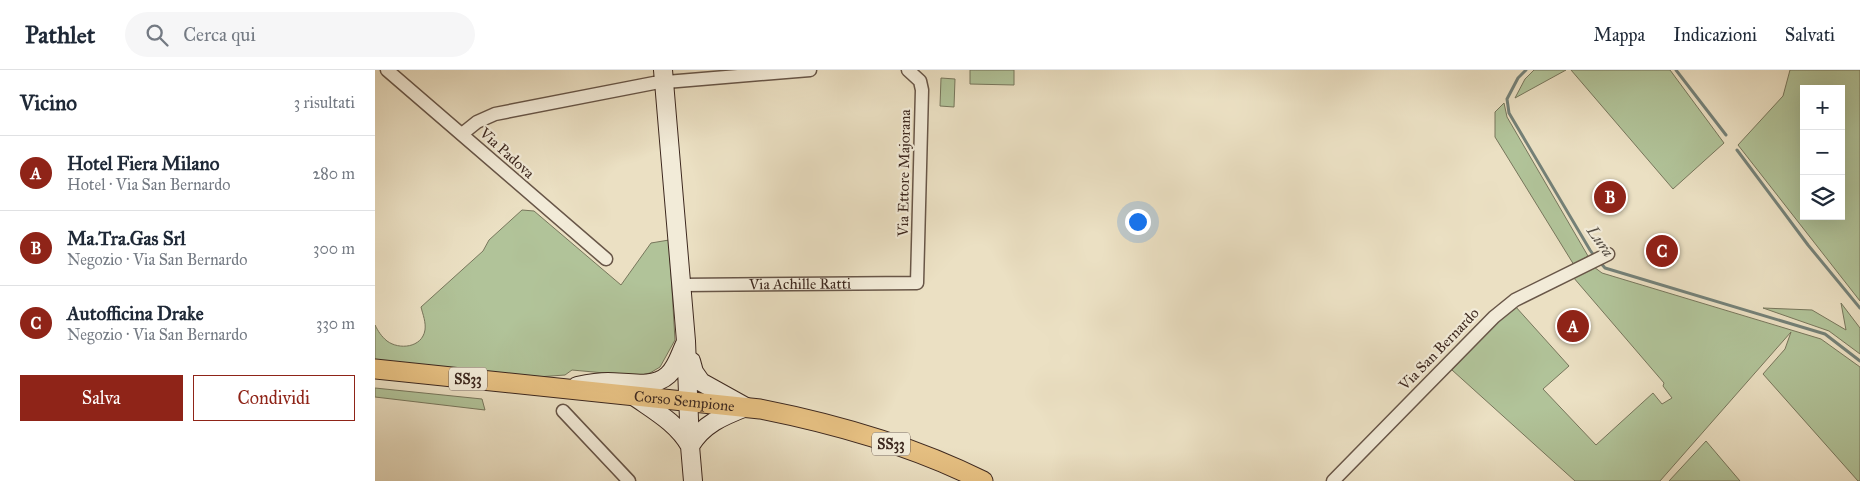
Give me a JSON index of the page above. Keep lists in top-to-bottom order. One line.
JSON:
{"streets":{"main road":["SS33","Corso Sempione"],"street":["Via Padova","Via Ettore Majorana","Via Achille Ratti","Via San Bernardo"]},"crossings":[["Via Ettore Majorana","Via Achille Ratti"]],"water":["Lura"],"page":{"header":"Pathlet","search":"Cerca qui","nav":["Mappa","Indicazioni","Salvati"],"heading":["Vicino","3 risultati"],"map_buttons":["+","−"],"list":[{"mark":"A","name":"Hotel Fiera Milano","note":"Hotel · Via San Bernardo","value":"280 m"},{"mark":"B","name":"Ma.Tra.Gas Srl","note":"Negozio · Via San Bernardo","value":"300 m"},{"mark":"C","name":"Autofficina Drake","note":"Negozio · Via San Bernardo","value":"330 m"}],"pins":["B","C","A"],"buttons":["Salva","Condividi"]}}
